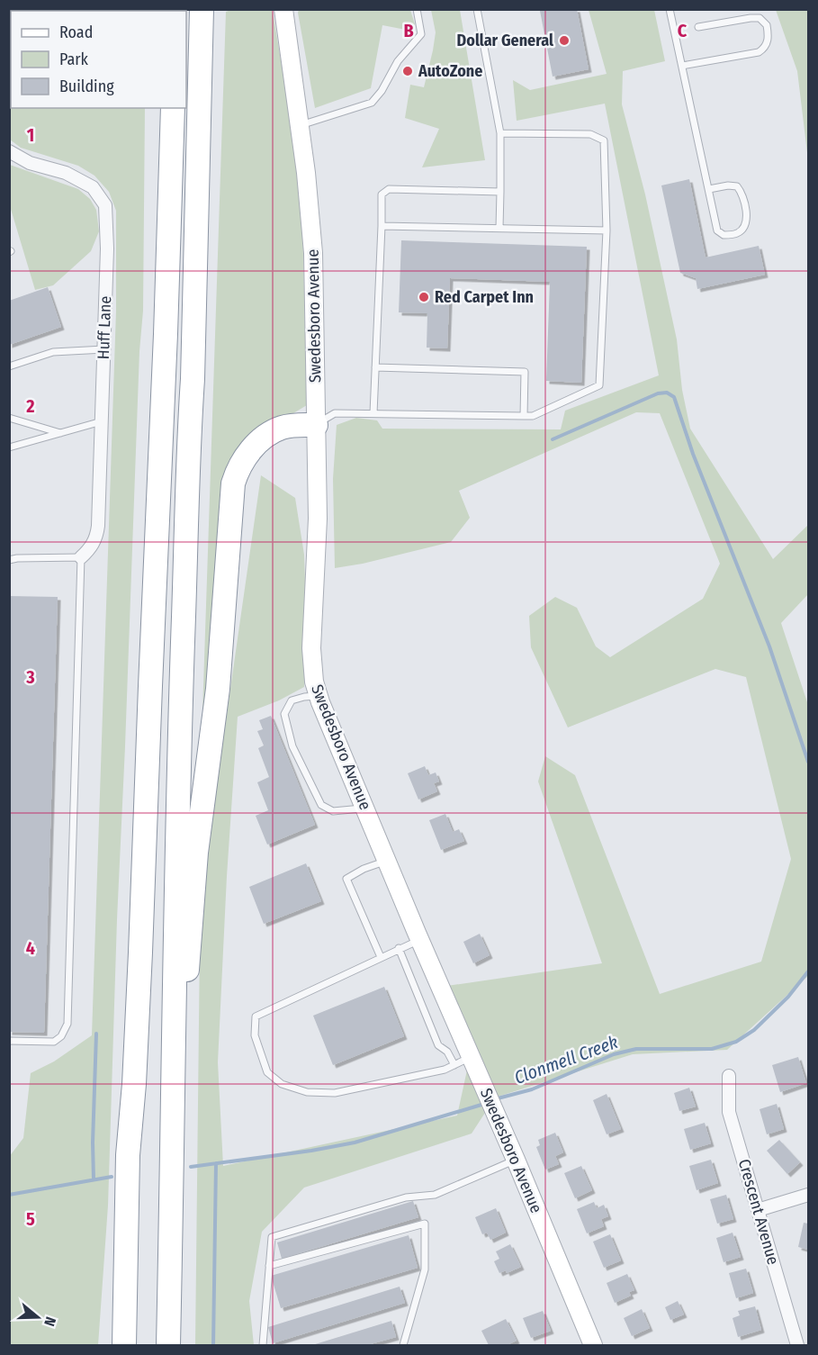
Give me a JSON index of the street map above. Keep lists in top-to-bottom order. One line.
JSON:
{"streets":{"street":["Swedesboro Avenue","Huff Lane","Crescent Avenue"]},"water":["Clonmell Creek"],"places":["Dollar General","AutoZone","Red Carpet Inn"],"legend":["Road","Park","Building"],"north":"right","grid":{"columns":["B","C"],"rows":["1","2","3","4","5"]}}
